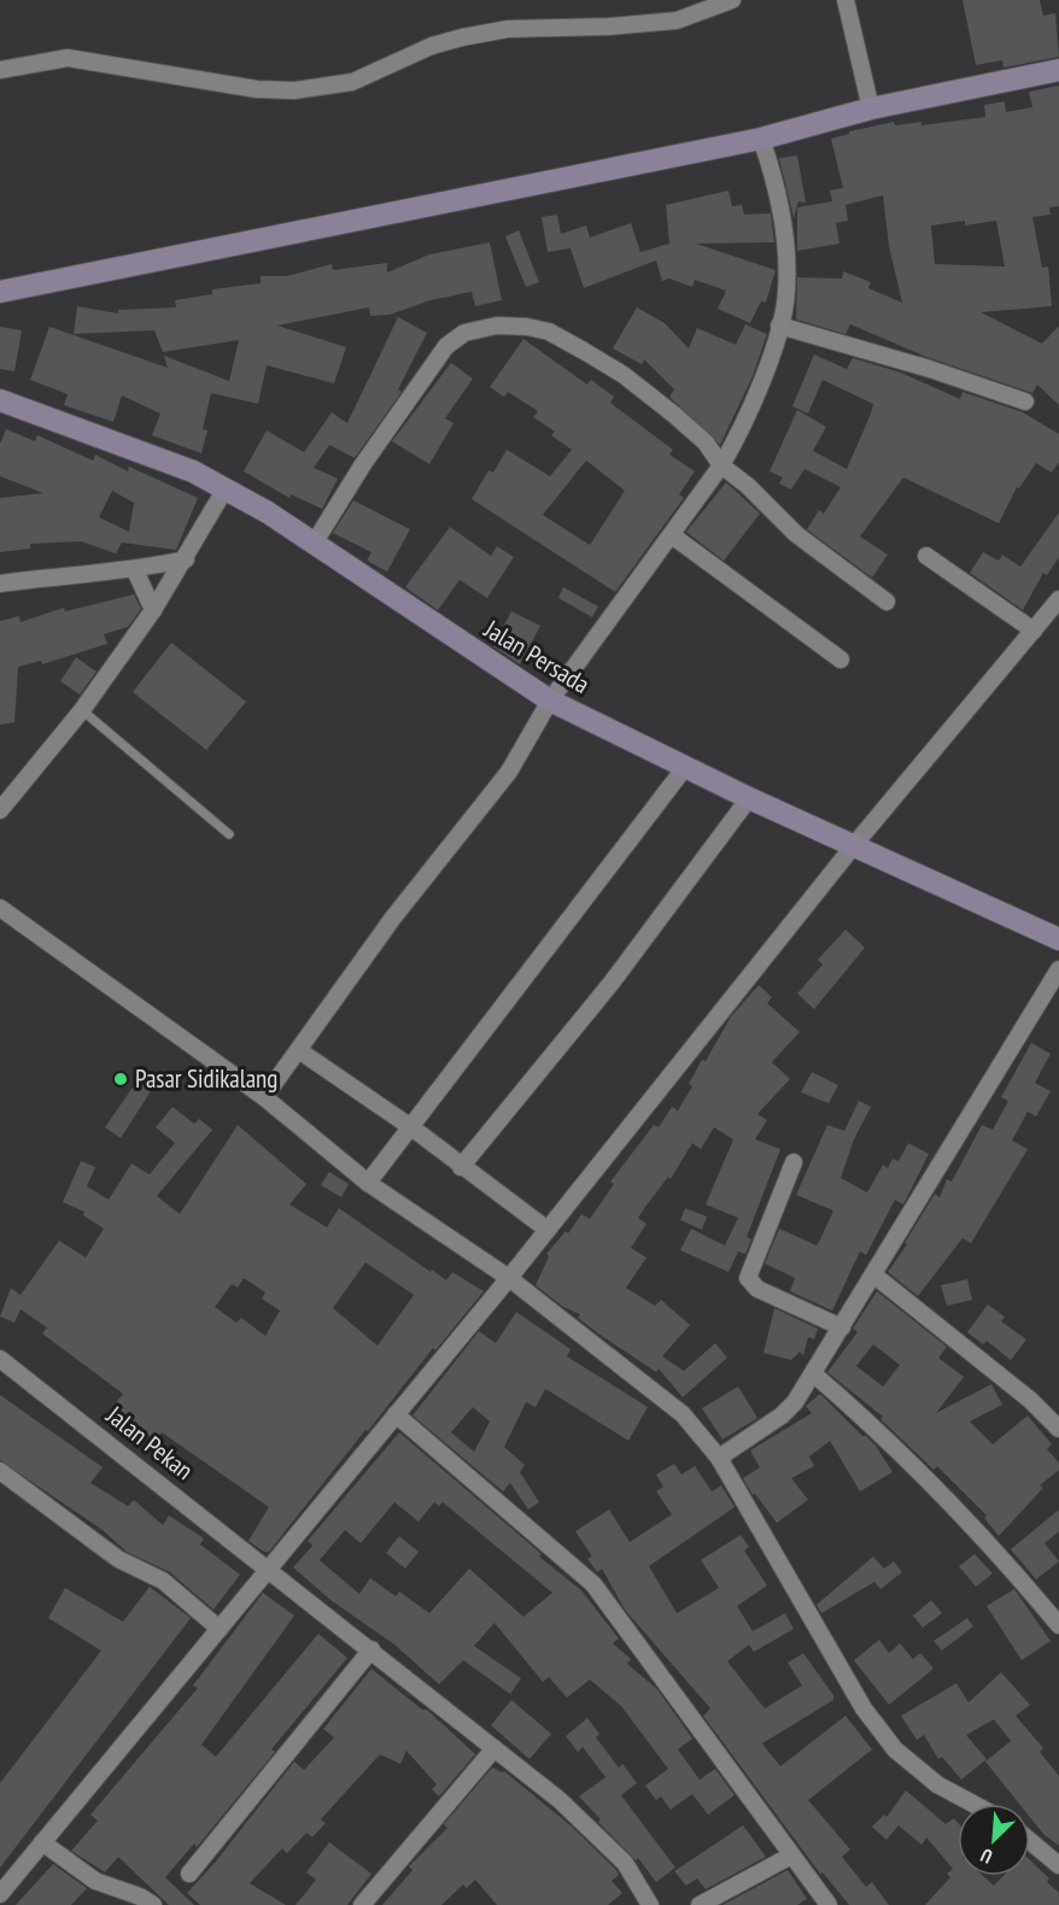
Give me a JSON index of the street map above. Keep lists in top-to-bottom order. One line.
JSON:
{"streets":{"street":["Jalan Persada","Jalan Pekan"]},"places":["Pasar Sidikalang"],"north":"bottom left"}
